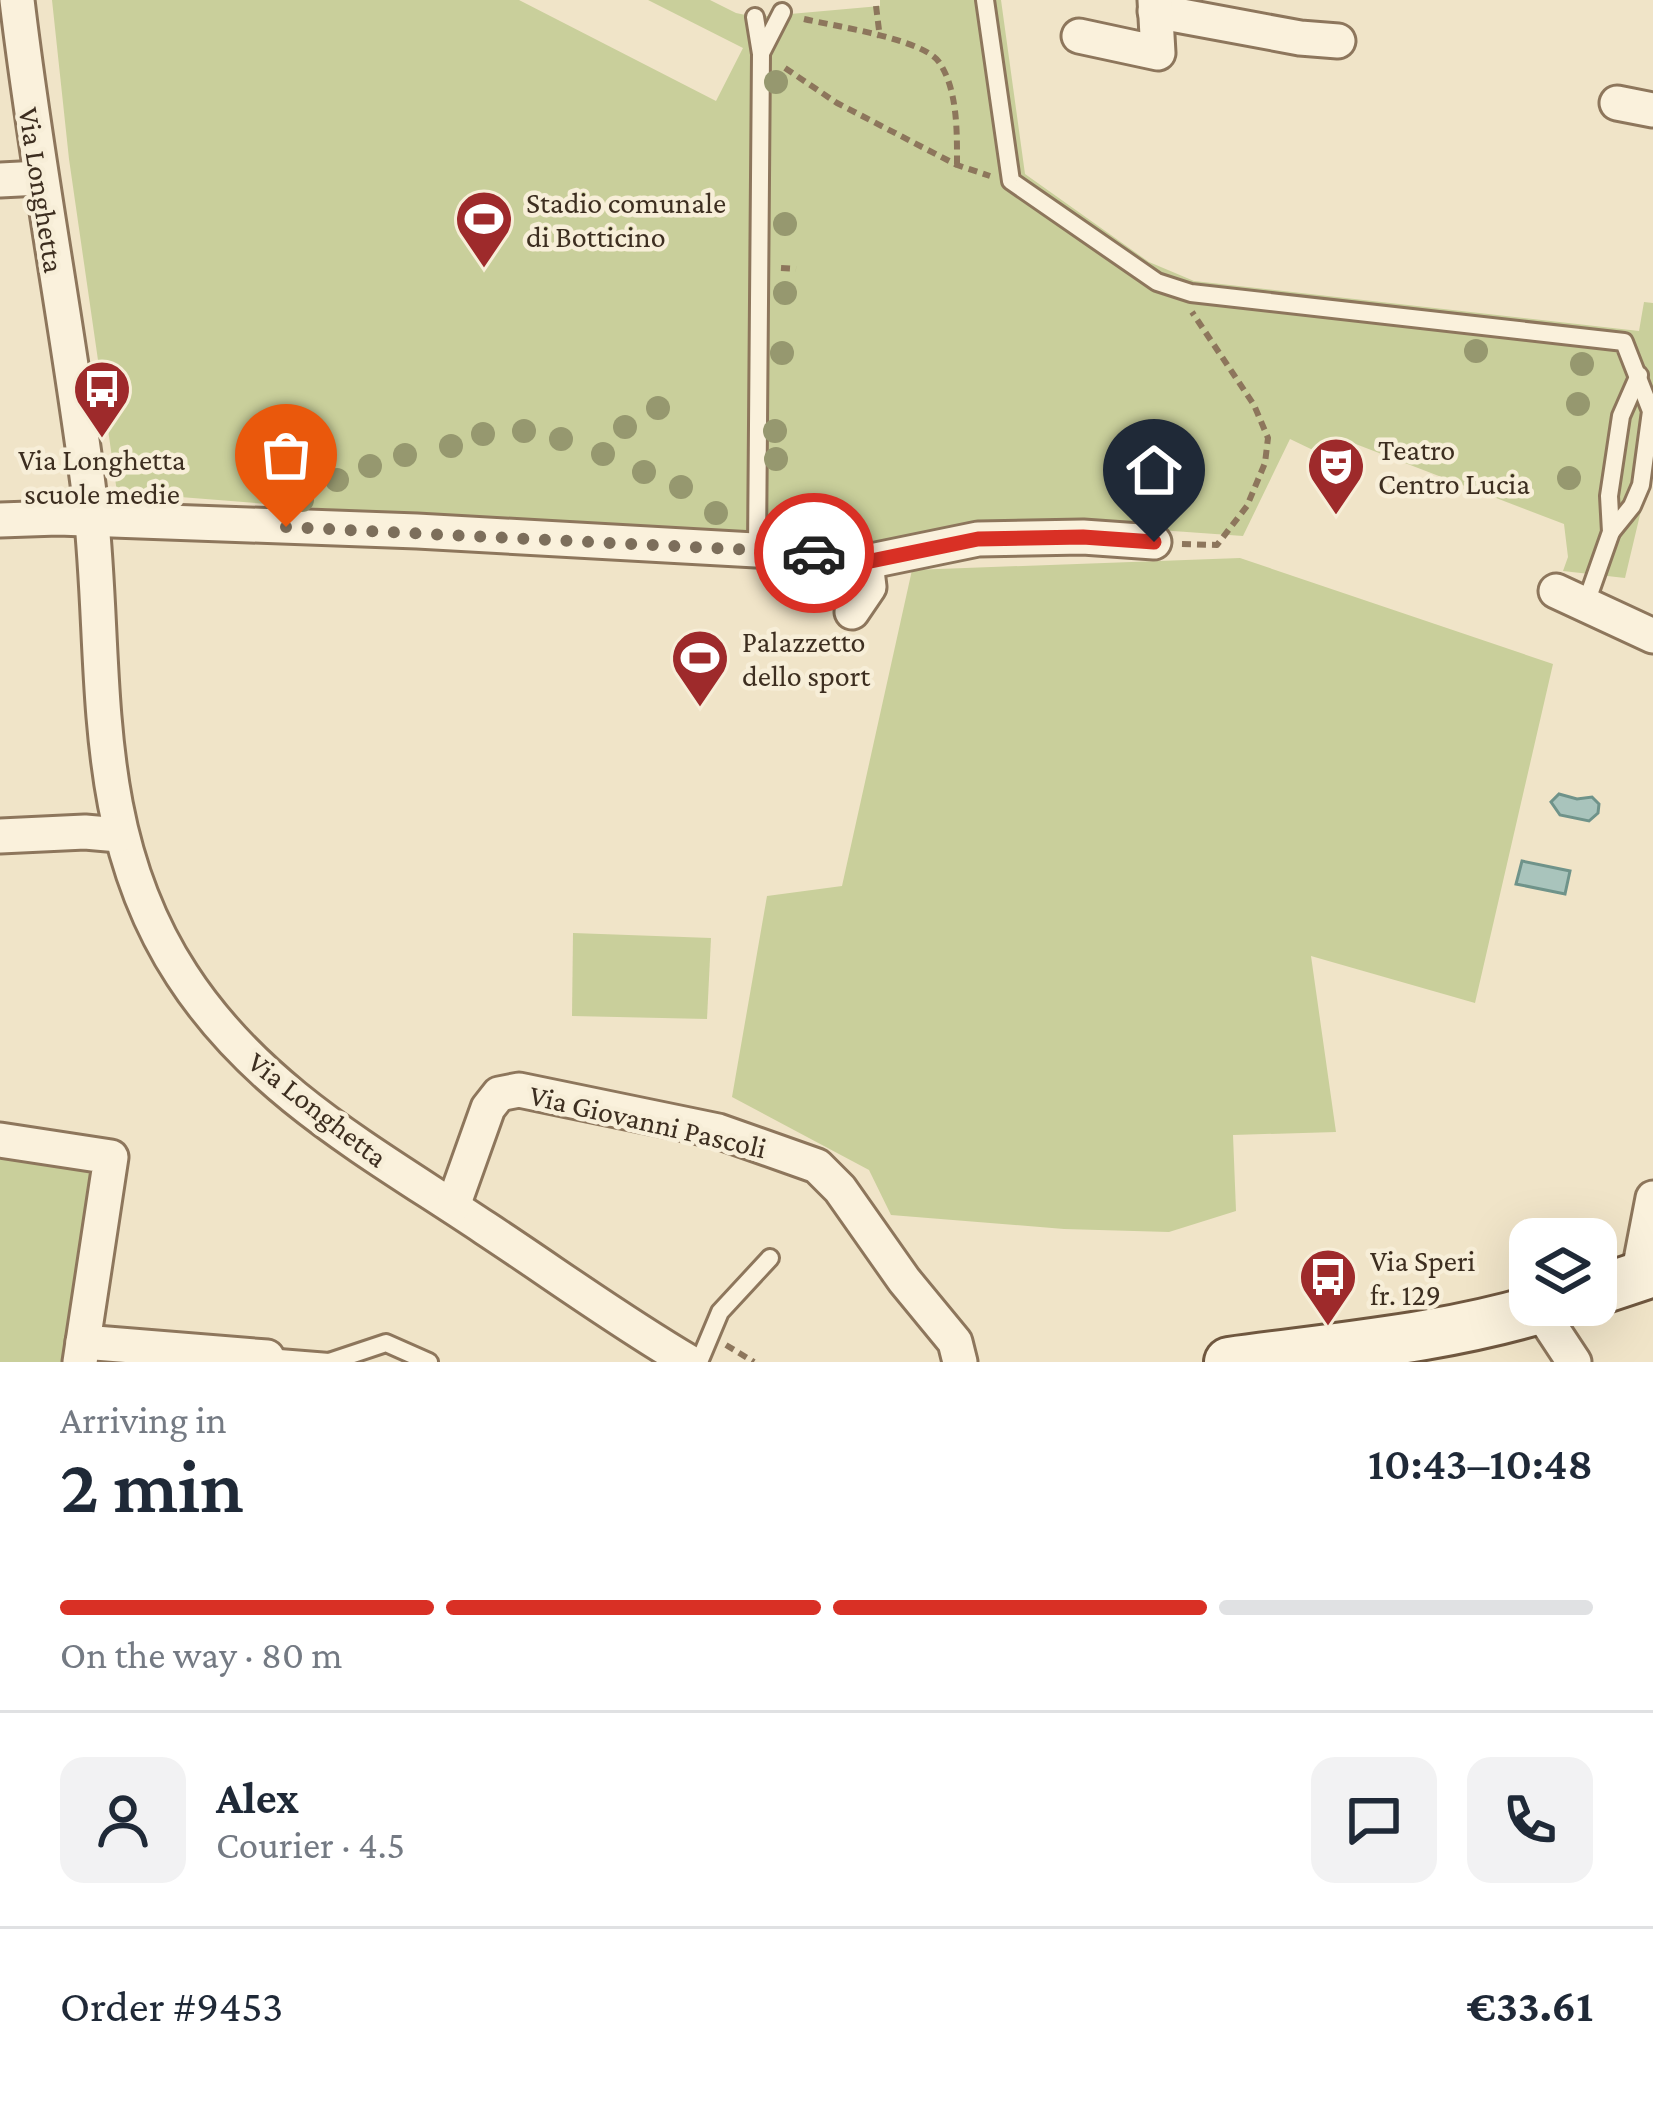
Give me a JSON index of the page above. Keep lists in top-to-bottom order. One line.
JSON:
{"streets":{"street":["Via Longhetta","Via Giovanni Pascoli"]},"crossings":[["Via Longhetta","Via Giovanni Pascoli"]],"places":{"sports":["Stadio comunale di Botticino","Palazzetto dello sport"],"bus stop":["Via Longhetta scuole medie","Via Speri fr. 129"],"theatre":["Teatro Centro Lucia"]},"page":{"heading":["2 min","Arriving in","10:43–10:48"],"panel":["Alex","Courier · 4.5","Order #9453","€33.61"],"bar":"On the way · 80 m"}}
